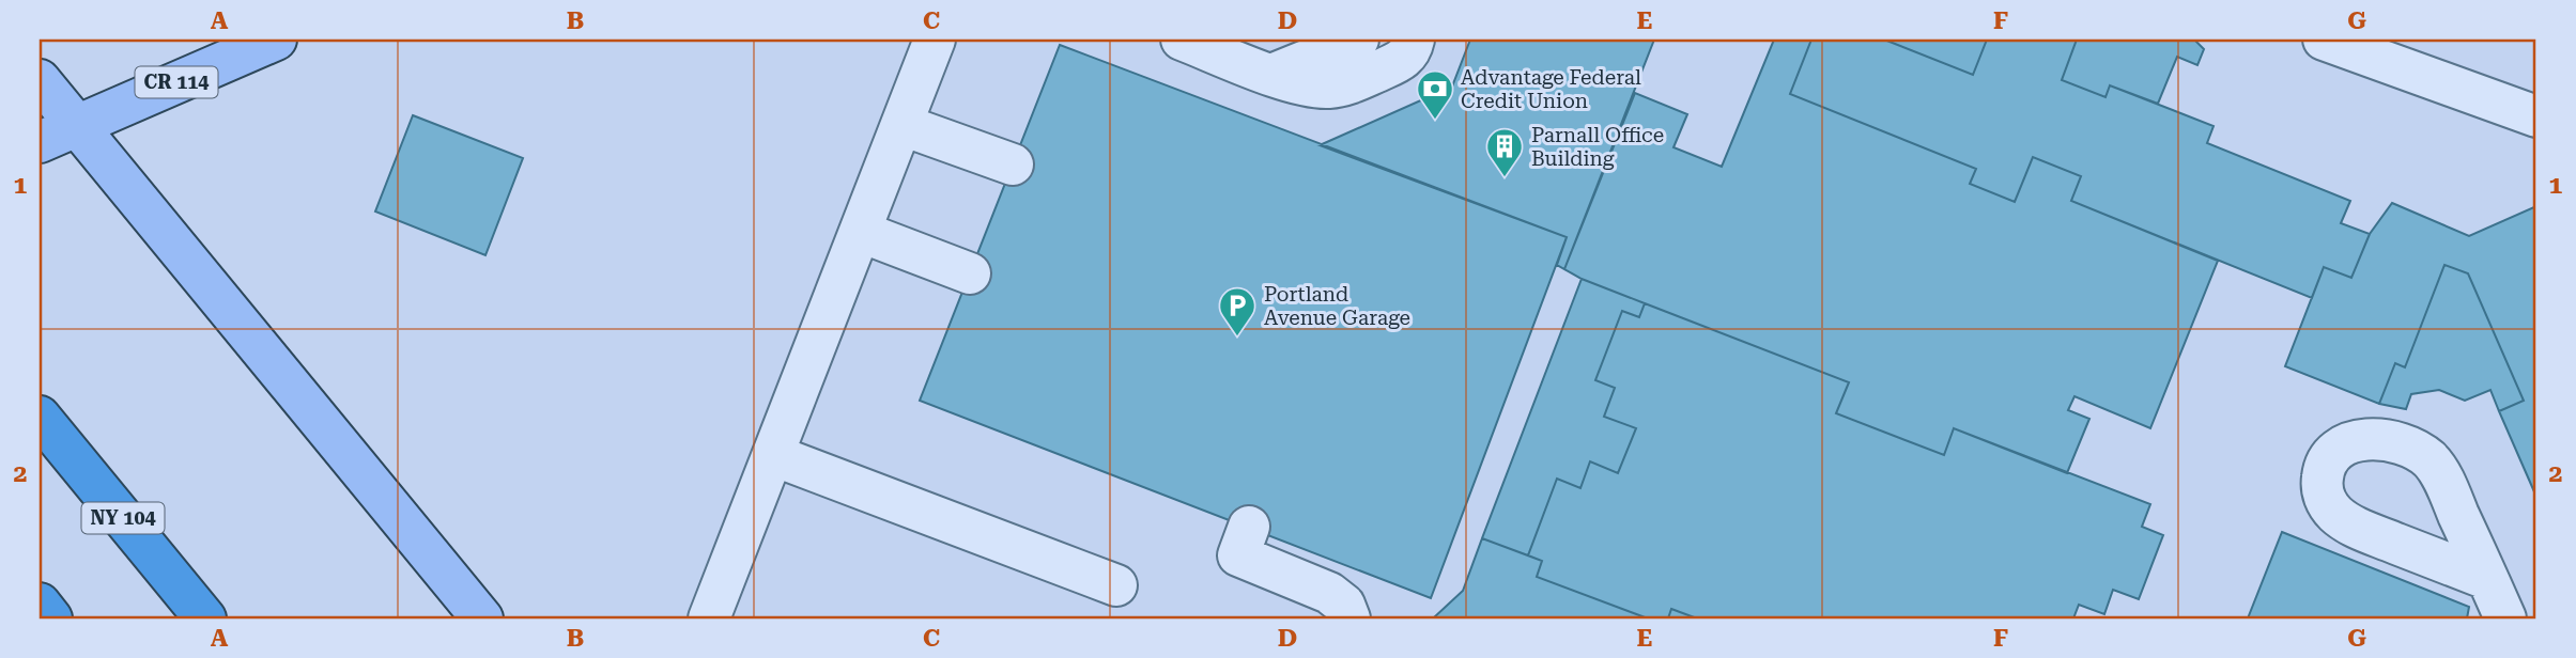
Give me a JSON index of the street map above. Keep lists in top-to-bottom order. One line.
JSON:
{"streets":{"highway":["NY 104"],"main road":["CR 114"]},"places":{"bank":["Advantage Federal Credit Union"],"building":["Parnall Office Building"],"parking":["Portland Avenue Garage"]},"grid":{"columns":["A","B","C","D","E","F","G"],"rows":["1","2"]}}
